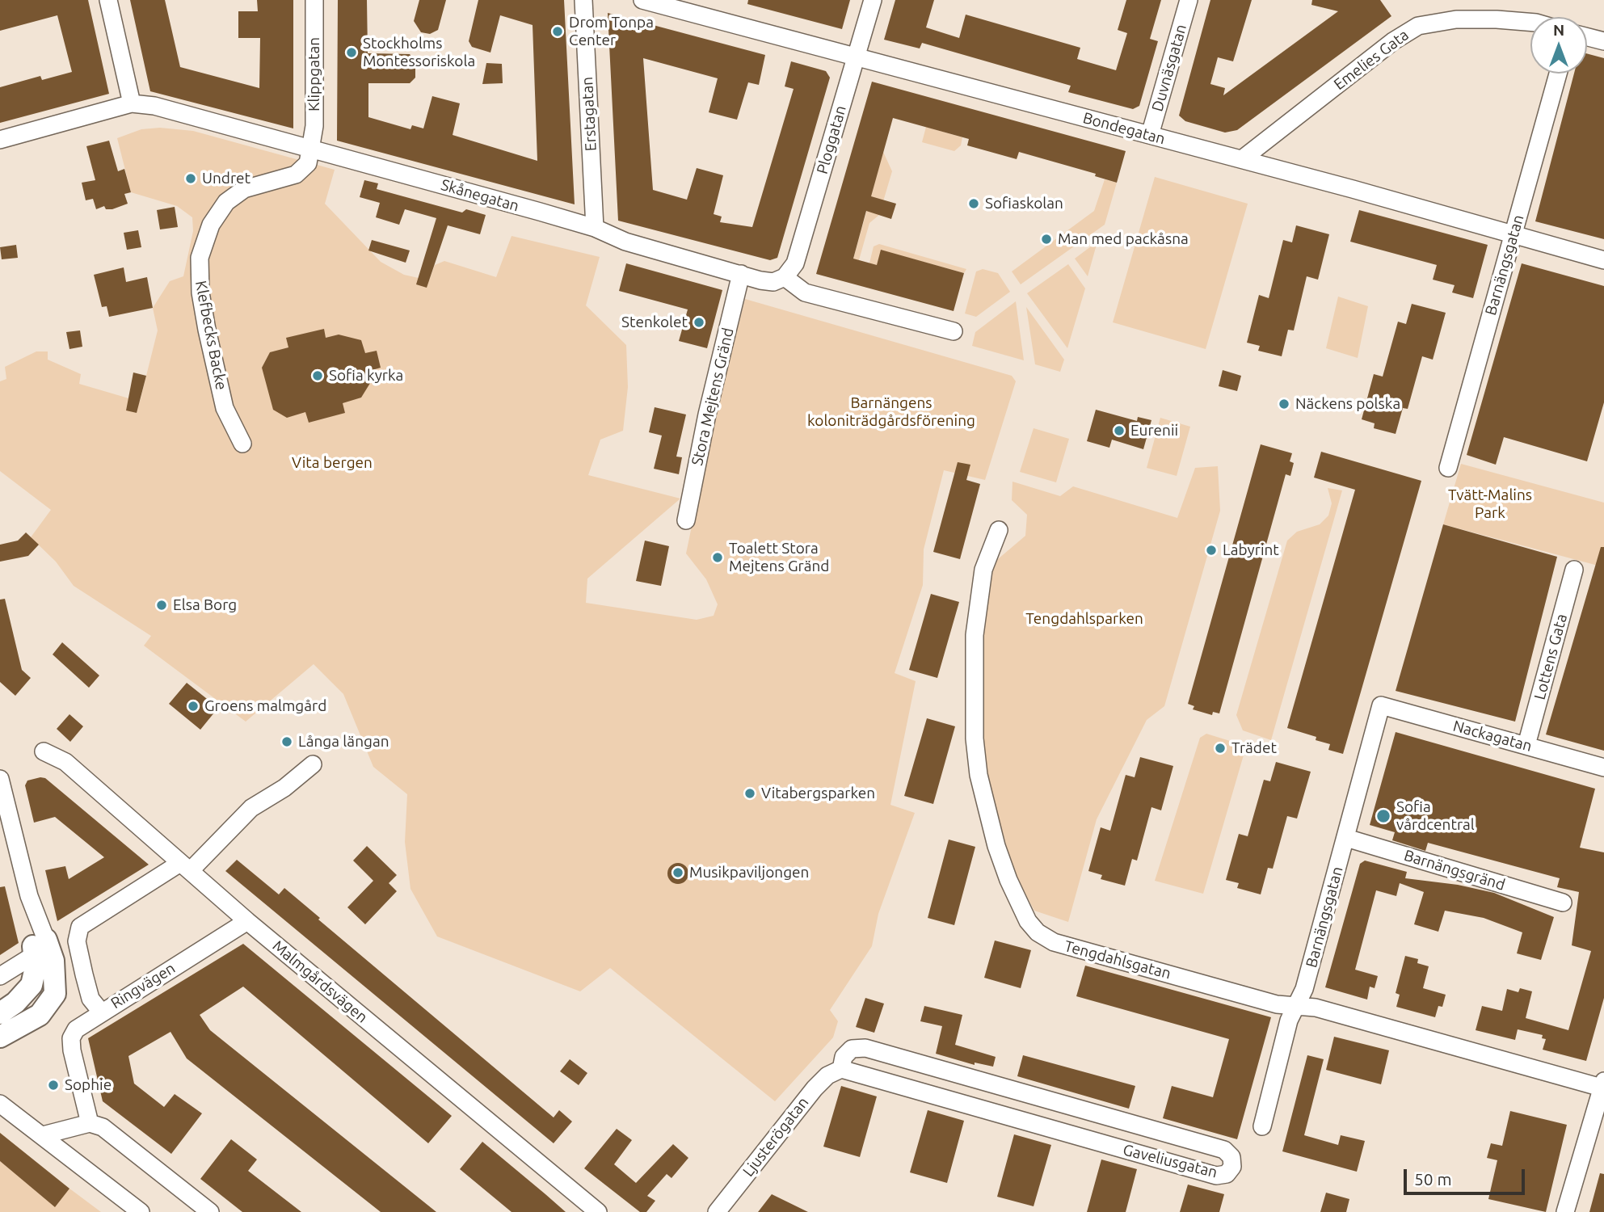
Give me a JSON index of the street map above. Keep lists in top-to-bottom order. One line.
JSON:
{"streets":{"street":["Emelies Gata","Duvnäsgatan","Klippgatan","Erstagatan","Bondegatan","Ploggatan","Skånegatan","Barnängsgatan","Klefbecks Backe","Stora Mejtens Gränd","Lottens Gata","Nackagatan","Barnängsgränd","Tengdahlsgatan","Malmgårdsvägen","Ringvägen","Ljusterögatan","Gaveliusgatan"]},"crossings":[["Emelies Gata","Bondegatan"],["Duvnäsgatan","Bondegatan"],["Klippgatan","Skånegatan"],["Klippgatan","Klefbecks Backe"],["Erstagatan","Skånegatan"],["Bondegatan","Ploggatan"],["Bondegatan","Barnängsgatan"],["Ploggatan","Skånegatan"],["Skånegatan","Klefbecks Backe"],["Skånegatan","Stora Mejtens Gränd"],["Barnängsgatan","Nackagatan"],["Barnängsgatan","Barnängsgränd"],["Barnängsgatan","Tengdahlsgatan"],["Lottens Gata","Nackagatan"],["Malmgårdsvägen","Ringvägen"],["Ljusterögatan","Gaveliusgatan"]],"parks":["Barnängens koloniträdgårdsförening","Vita bergen","Tvätt-Malins Park","Tengdahlsparken"],"places":["Drom Tonpa Center","Stockholms Montessoriskola","Undret","Sofiaskolan","Man med packåsna","Stenkolet","Sofia kyrka","Näckens polska","Eurenii","Labyrint","Toalett Stora Mejtens Gränd","Elsa Borg","Groens malmgård","Långa längan","Trädet","Vitabergsparken","Sofia vårdcentral","Musikpaviljongen","Sophie"],"scale_bar":"50 m","north":"top"}
